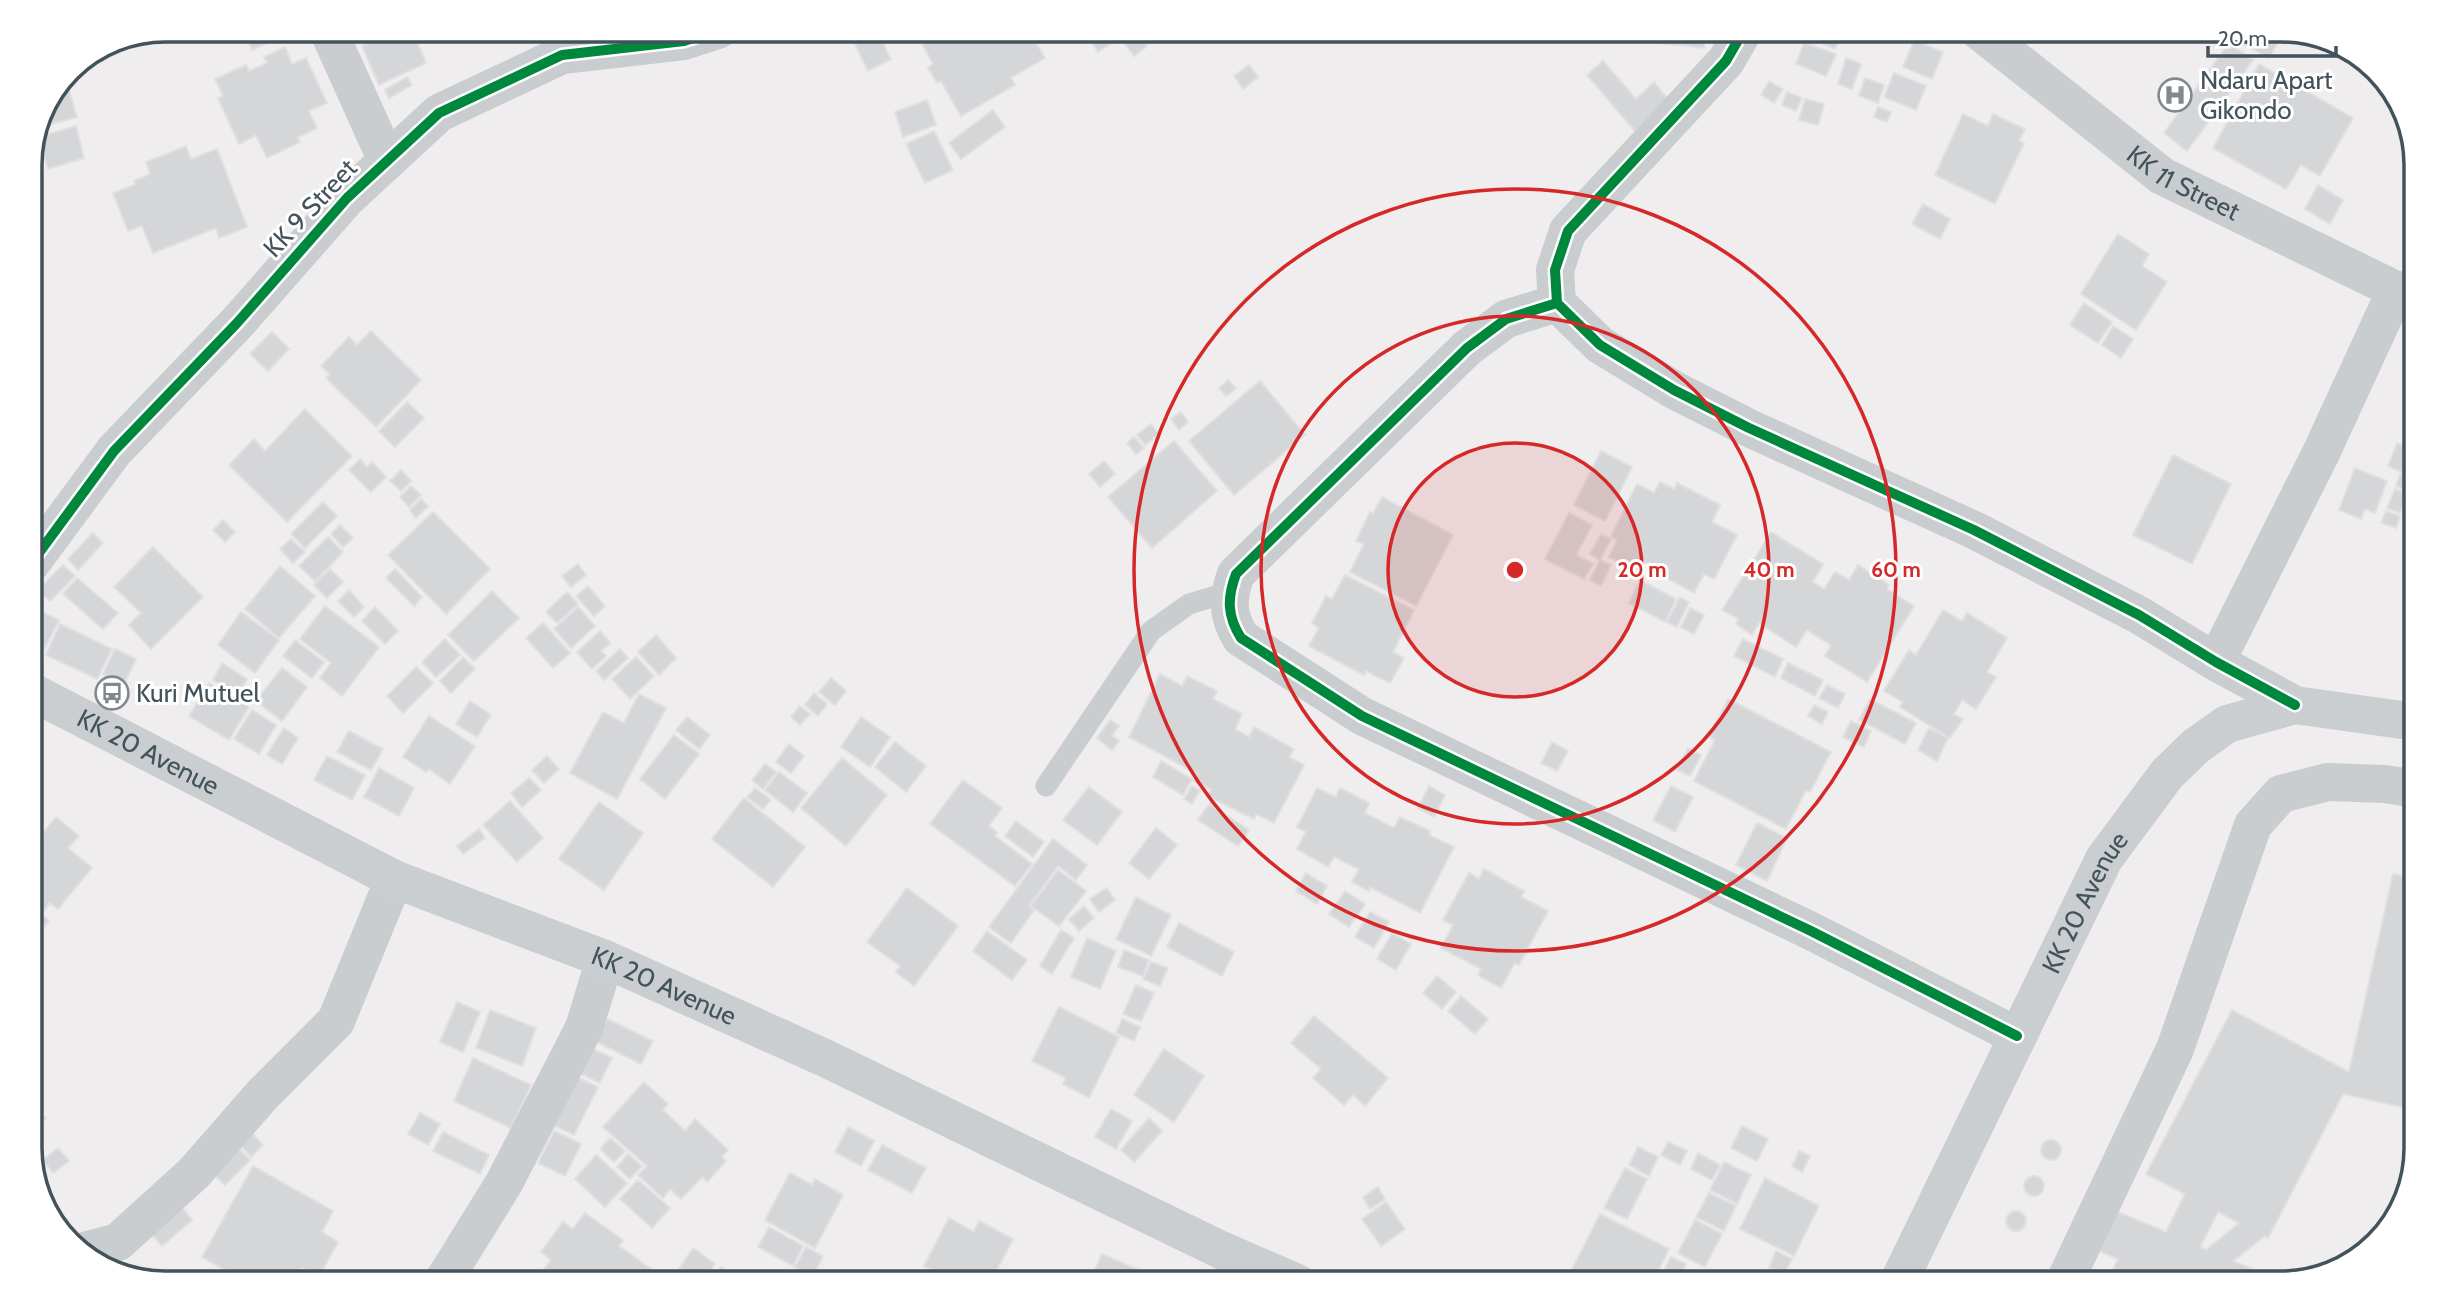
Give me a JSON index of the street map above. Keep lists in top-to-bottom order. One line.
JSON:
{"streets":{"main road":["KK 20 Avenue"],"street":["KK 11 Street","KK 9 Street"]},"places":{"hospital":["Ndaru Apart Gikondo"],"bus stop":["Kuri Mutuel"]},"scale_bar":"20 m","rings":["20 m","40 m","60 m"]}
